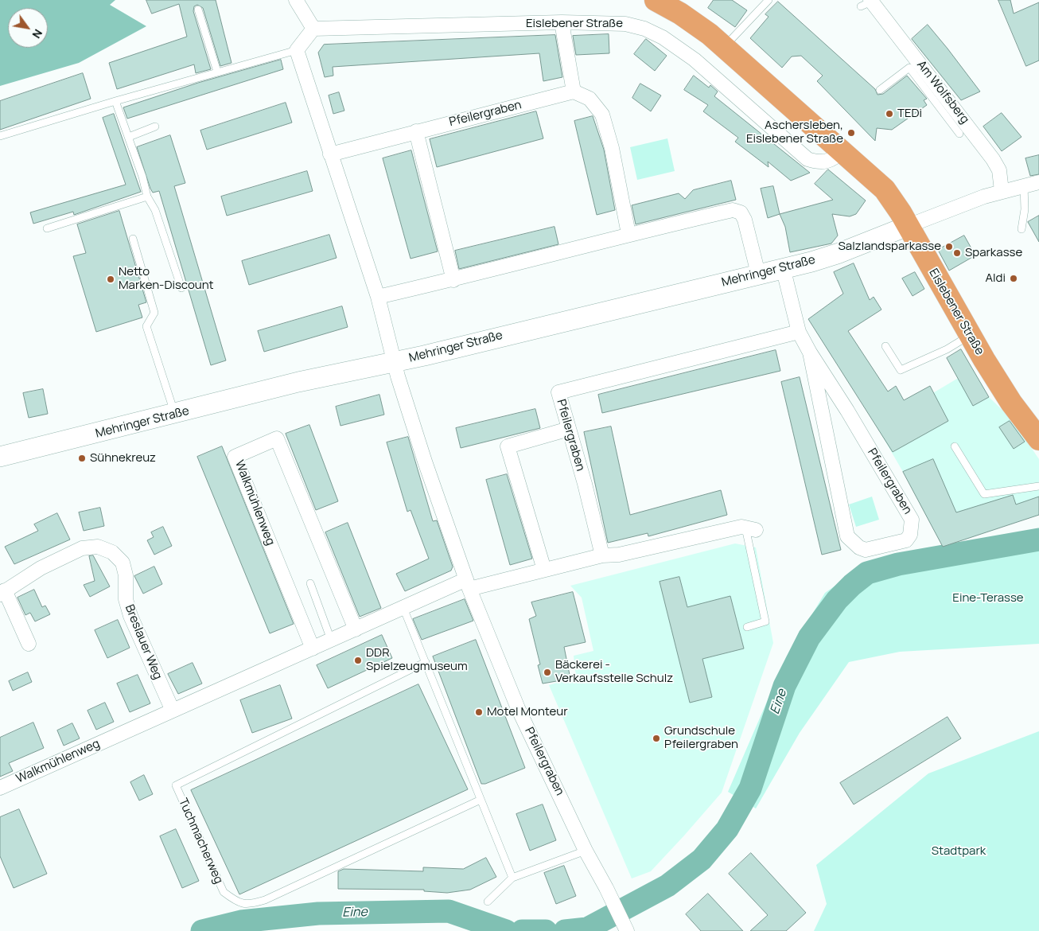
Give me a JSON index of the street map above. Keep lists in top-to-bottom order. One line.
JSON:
{"streets":{"main road":["Eislebener Straße","Mehringer Straße"],"street":["Am Wolfsberg","Pfeilergraben","Walkmühlenweg","Breslauer Weg"],"lane":["Tuchmacherweg"]},"crossings":[["Eislebener Straße","Mehringer Straße"],["Pfeilergraben","Mehringer Straße"],["Pfeilergraben","Walkmühlenweg"],["Walkmühlenweg","Breslauer Weg"]],"water":["Eine"],"parks":["Eine-Terasse","Stadtpark"],"places":["TEDi","Aschersleben, Eislebener Straße","Salzlandsparkasse","Sparkasse","Aldi","Netto Marken-Discount","Sühnekreuz","DDR Spielzeugmuseum","Bäckerei - Verkaufsstelle Schulz","Motel Monteur","Grundschule Pfeilergraben"],"north":"bottom right"}
